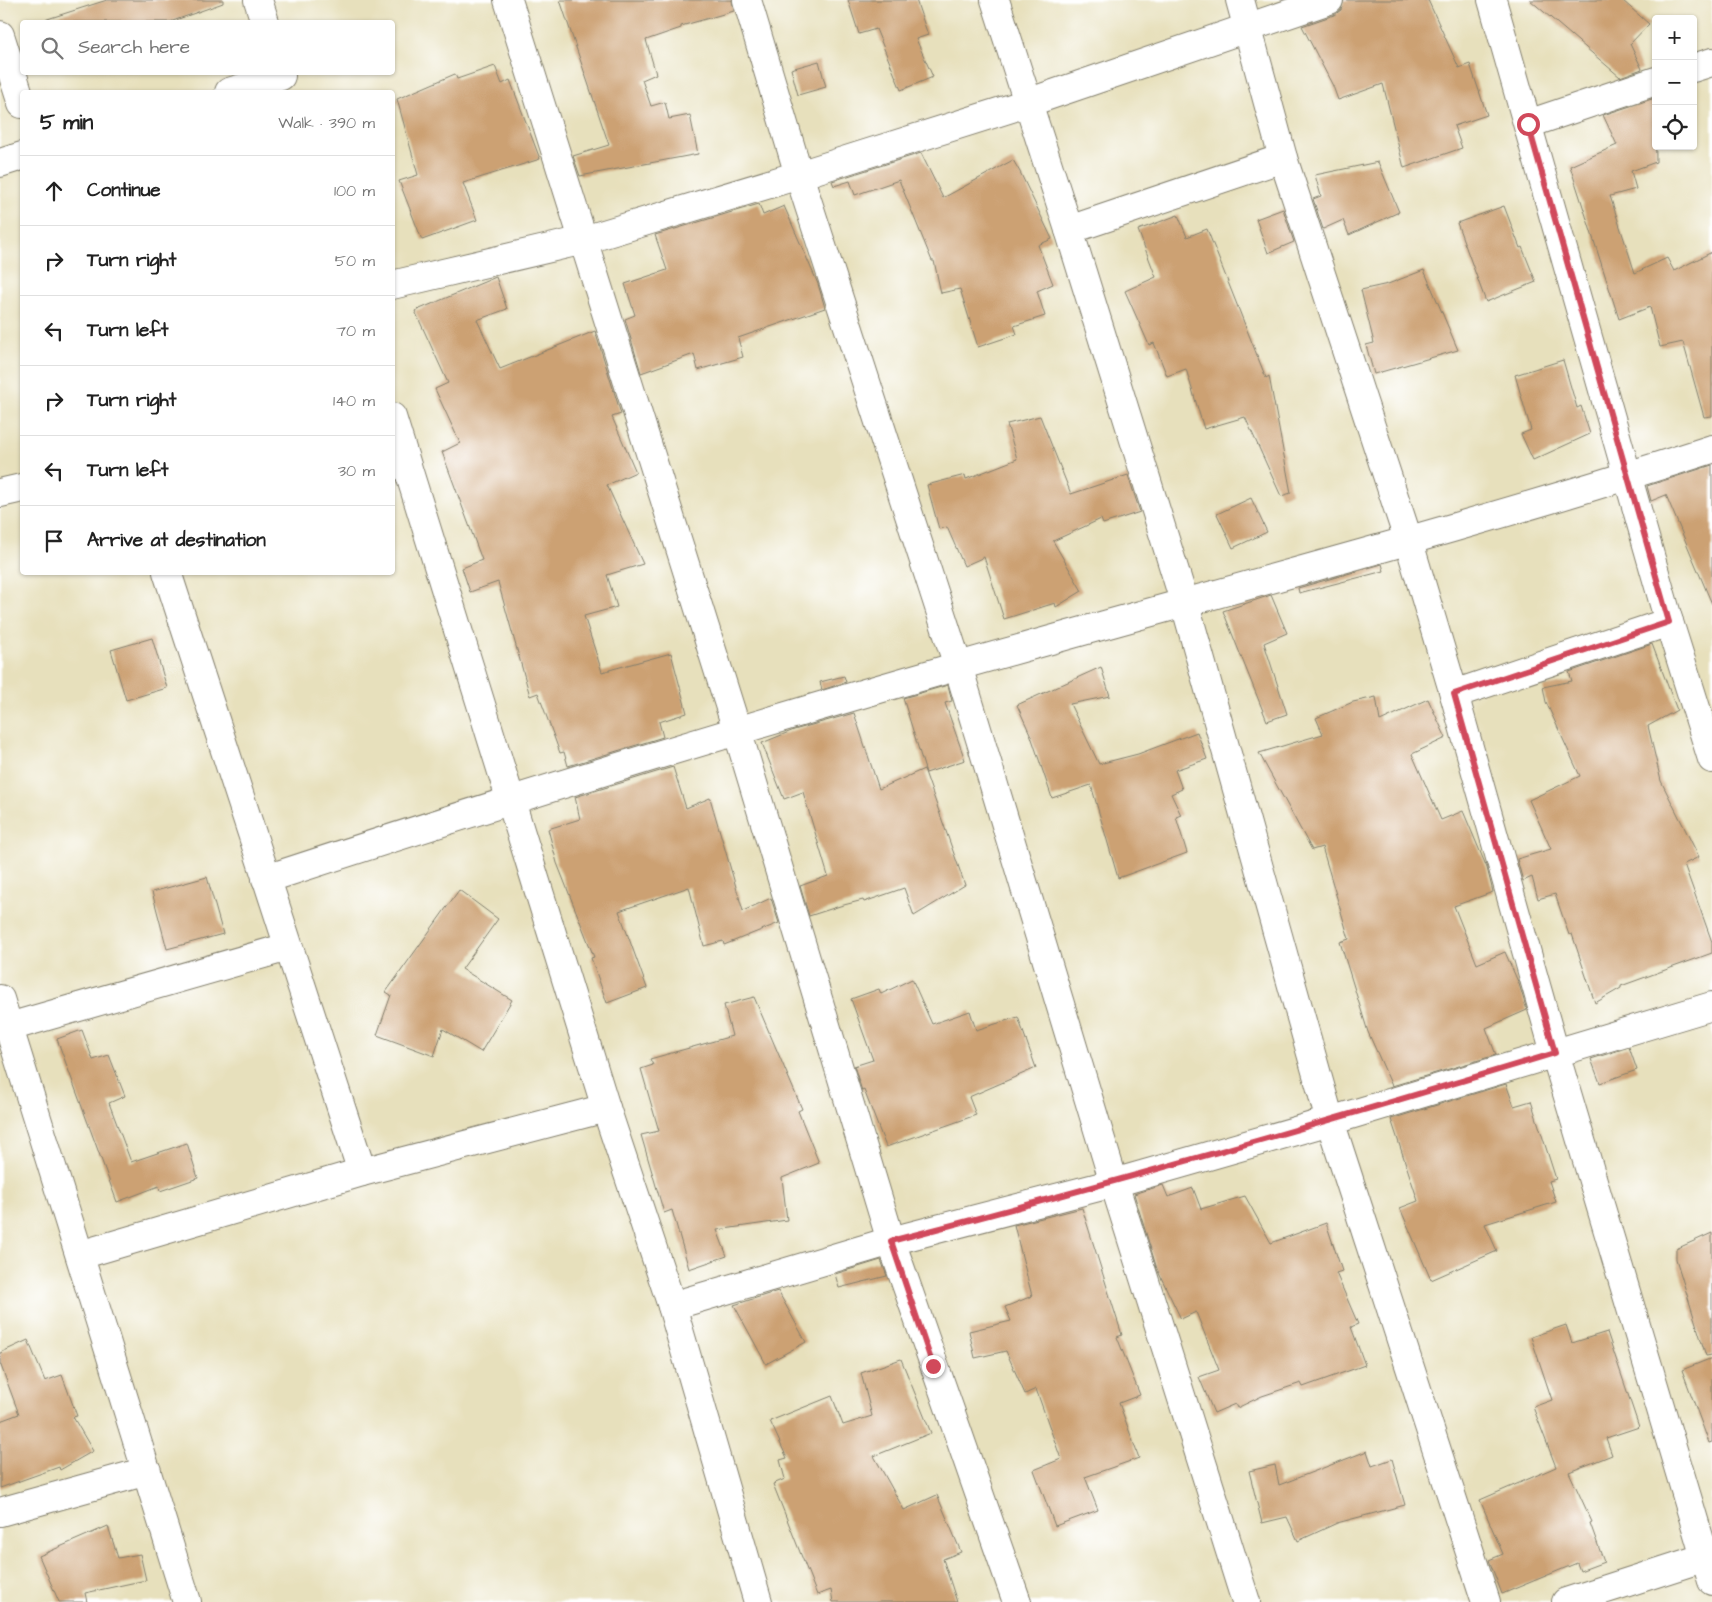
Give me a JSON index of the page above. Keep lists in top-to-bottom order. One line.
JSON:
{"page":{"map_buttons":["+","−"],"search":"Search here","heading":["5 min","Walk · 390 m"],"list":[["Continue","100 m"],["Turn right","50 m"],["Turn left","70 m"],["Turn right","140 m"],["Turn left","30 m"],"Arrive at destination"]}}
